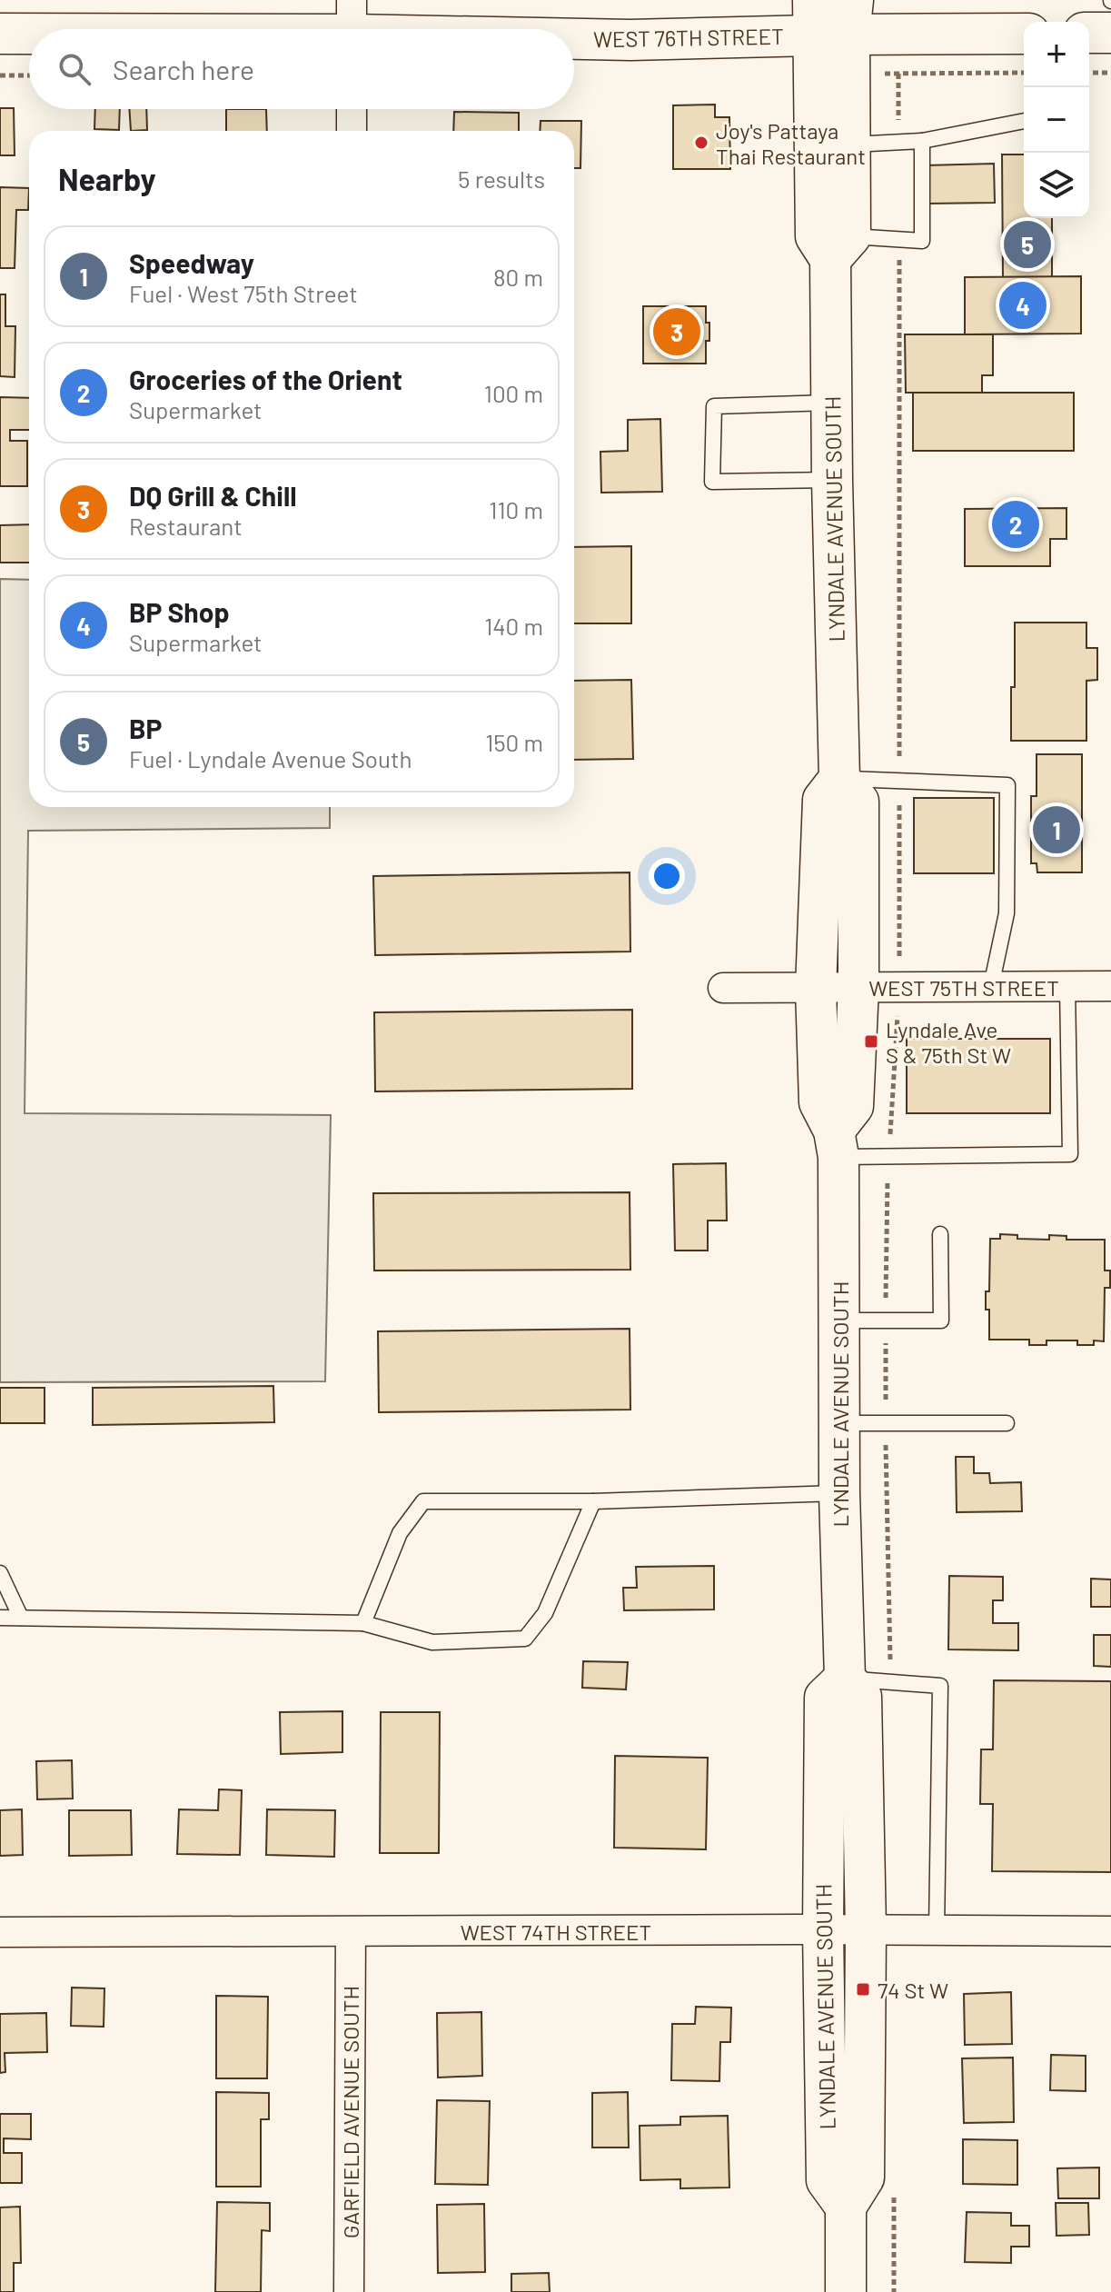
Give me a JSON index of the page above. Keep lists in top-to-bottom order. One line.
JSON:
{"streets":{"main road":["WEST 76TH STREET","LYNDALE AVENUE SOUTH"],"street":["WEST 75TH STREET","WEST 74TH STREET","GARFIELD AVENUE SOUTH"]},"crossings":[["WEST 76TH STREET","LYNDALE AVENUE SOUTH"],["LYNDALE AVENUE SOUTH","WEST 75TH STREET"],["LYNDALE AVENUE SOUTH","WEST 74TH STREET"],["WEST 74TH STREET","GARFIELD AVENUE SOUTH"]],"places":{"other":["Joy's Pattaya Thai Restaurant"],"transit":["Lyndale Ave S & 75th St W","74 St W"]},"page":{"map_buttons":["+","−"],"search":"Search here","heading":["Nearby","5 results"],"pins":["5","4","3","2","1"],"list":[{"mark":"1","name":"Speedway","note":"Fuel · West 75th Street","value":"80 m"},{"mark":"2","name":"Groceries of the Orient","note":"Supermarket","value":"100 m"},{"mark":"3","name":"DQ Grill & Chill","note":"Restaurant","value":"110 m"},{"mark":"4","name":"BP Shop","note":"Supermarket","value":"140 m"},{"mark":"5","name":"BP","note":"Fuel · Lyndale Avenue South","value":"150 m"}]}}
